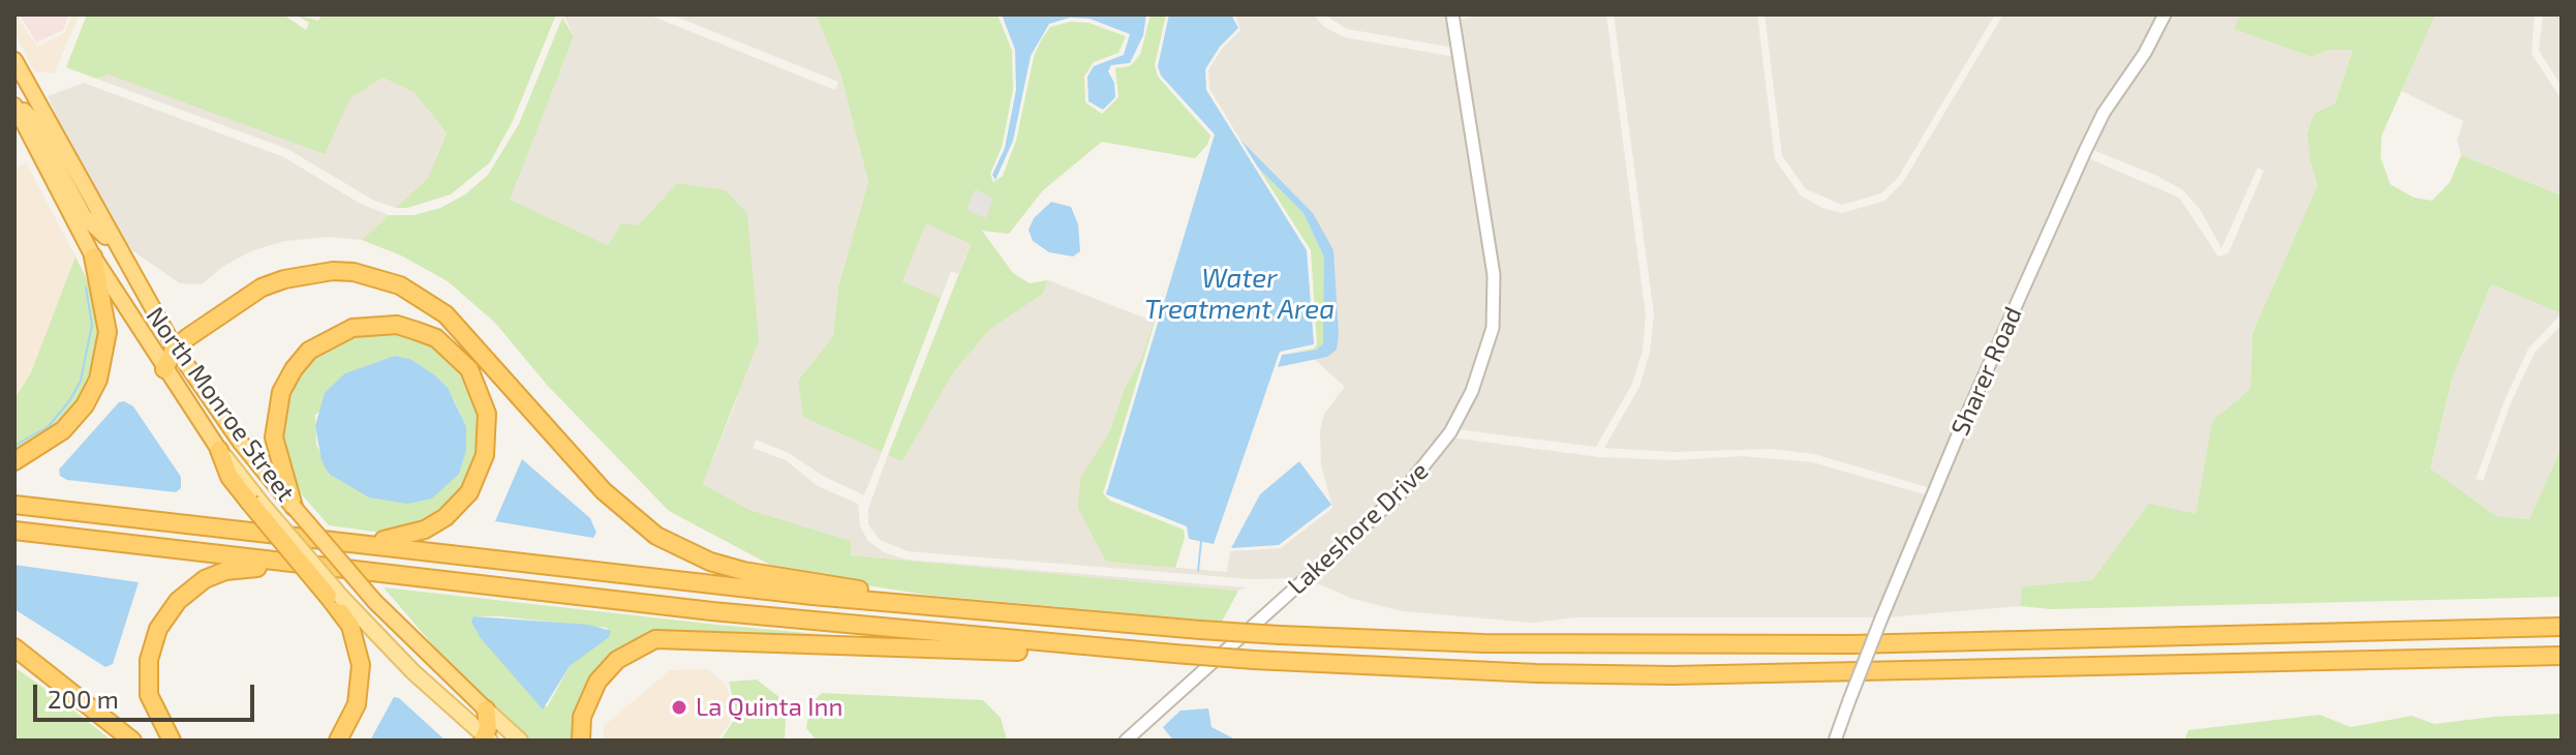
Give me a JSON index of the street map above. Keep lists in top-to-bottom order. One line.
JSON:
{"streets":{"highway":["North Monroe Street"],"street":["Sharer Road","Lakeshore Drive"]},"water":["Water Treatment Area"],"places":["La Quinta Inn"],"scale_bar":"200 m"}
